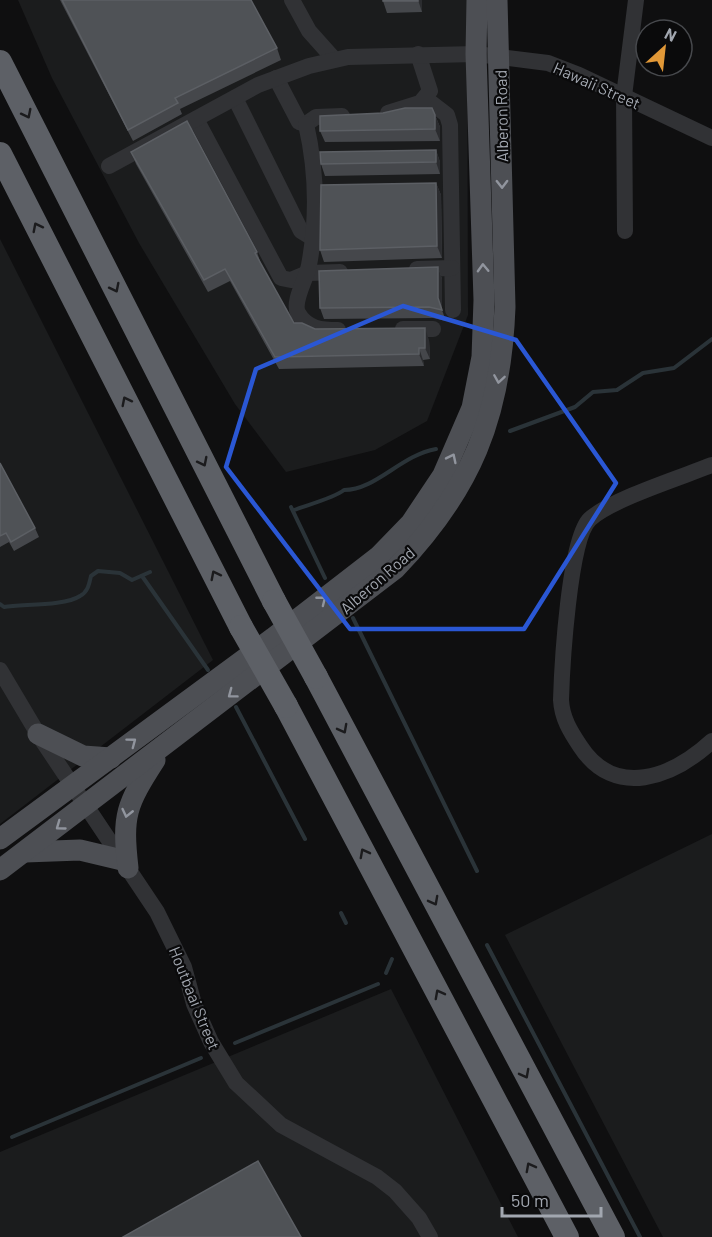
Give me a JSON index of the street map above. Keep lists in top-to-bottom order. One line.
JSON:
{"streets":{"main road":["Alberon Road"],"street":["Hawaii Street","Houtbaai Street"]},"crossings":[["Hawaii Street","Alberon Road"],["Alberon Road","Houtbaai Street"]],"scale_bar":"50 m","north":"top right"}
